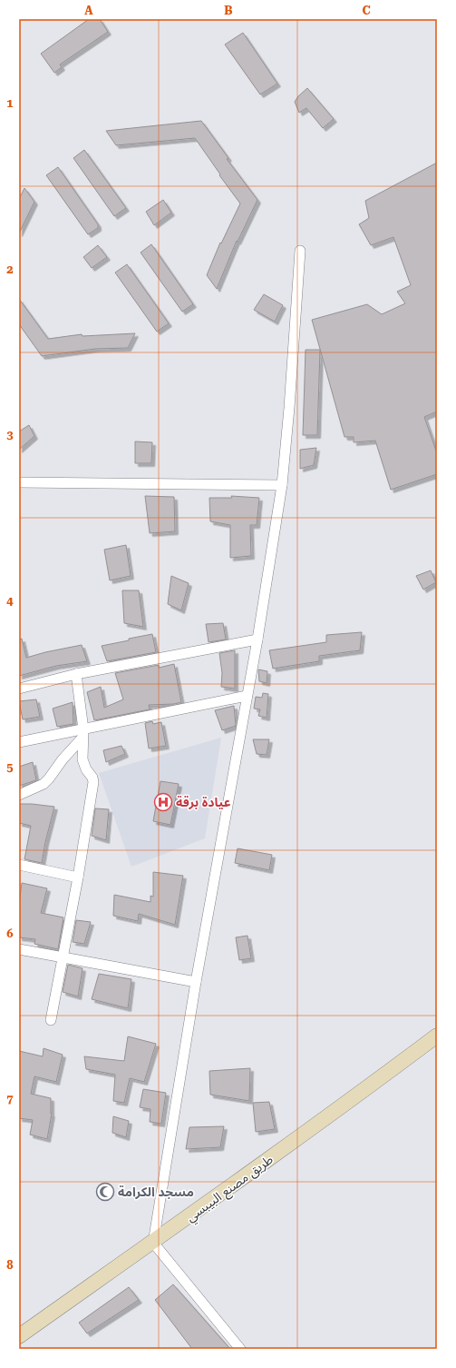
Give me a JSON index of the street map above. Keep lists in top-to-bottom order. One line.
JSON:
{"streets":{"main road":["طريق مصنع البيبسي"]},"places":{"hospital":["عيادة برقة"],"mosque":["مسجد الكرامة"]},"grid":{"columns":["A","B","C"],"rows":["1","2","3","4","5","6","7","8"]}}
